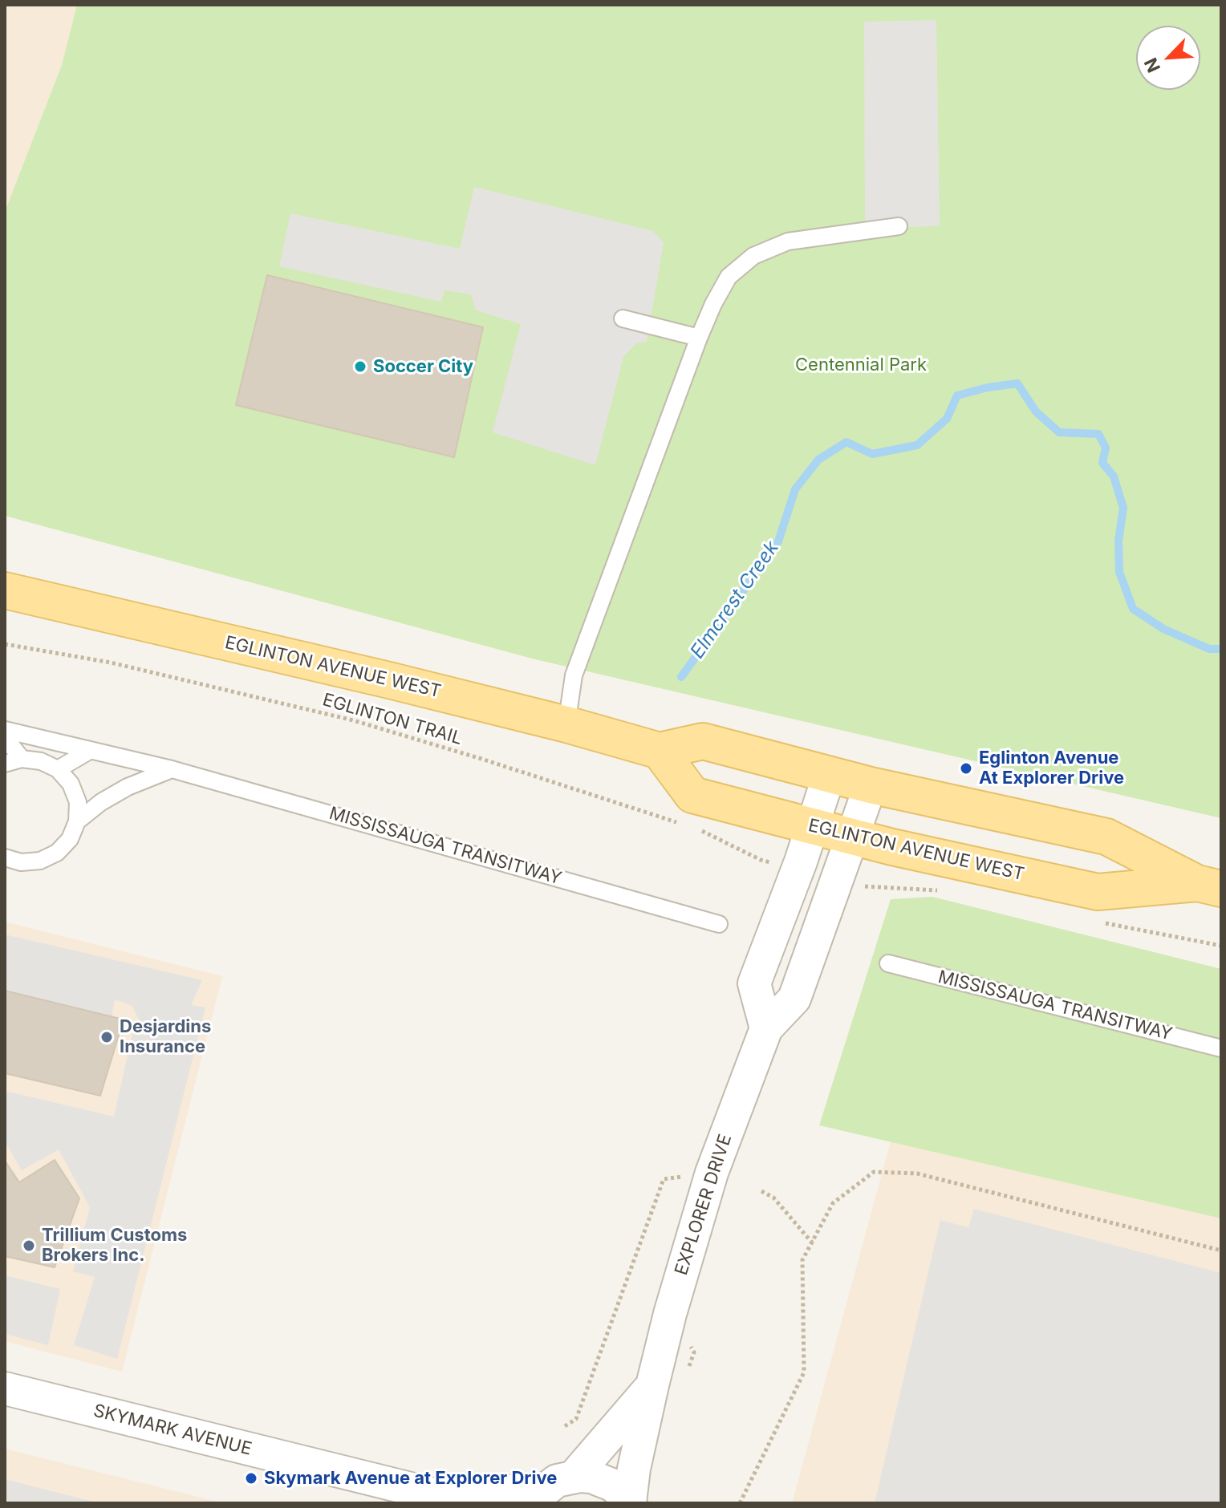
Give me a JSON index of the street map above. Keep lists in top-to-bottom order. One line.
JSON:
{"streets":{"main road":["EGLINTON AVENUE WEST"],"street":["EXPLORER DRIVE","SKYMARK AVENUE"],"lane":["MISSISSAUGA TRANSITWAY"],"path":["EGLINTON TRAIL"]},"crossings":[["EGLINTON AVENUE WEST","EXPLORER DRIVE"]],"water":["Elmcrest Creek"],"parks":["Centennial Park"],"places":["Soccer City","Eglinton Avenue At Explorer Drive","Desjardins Insurance","Trillium Customs Brokers Inc.","Skymark Avenue at Explorer Drive"],"north":"bottom left"}
